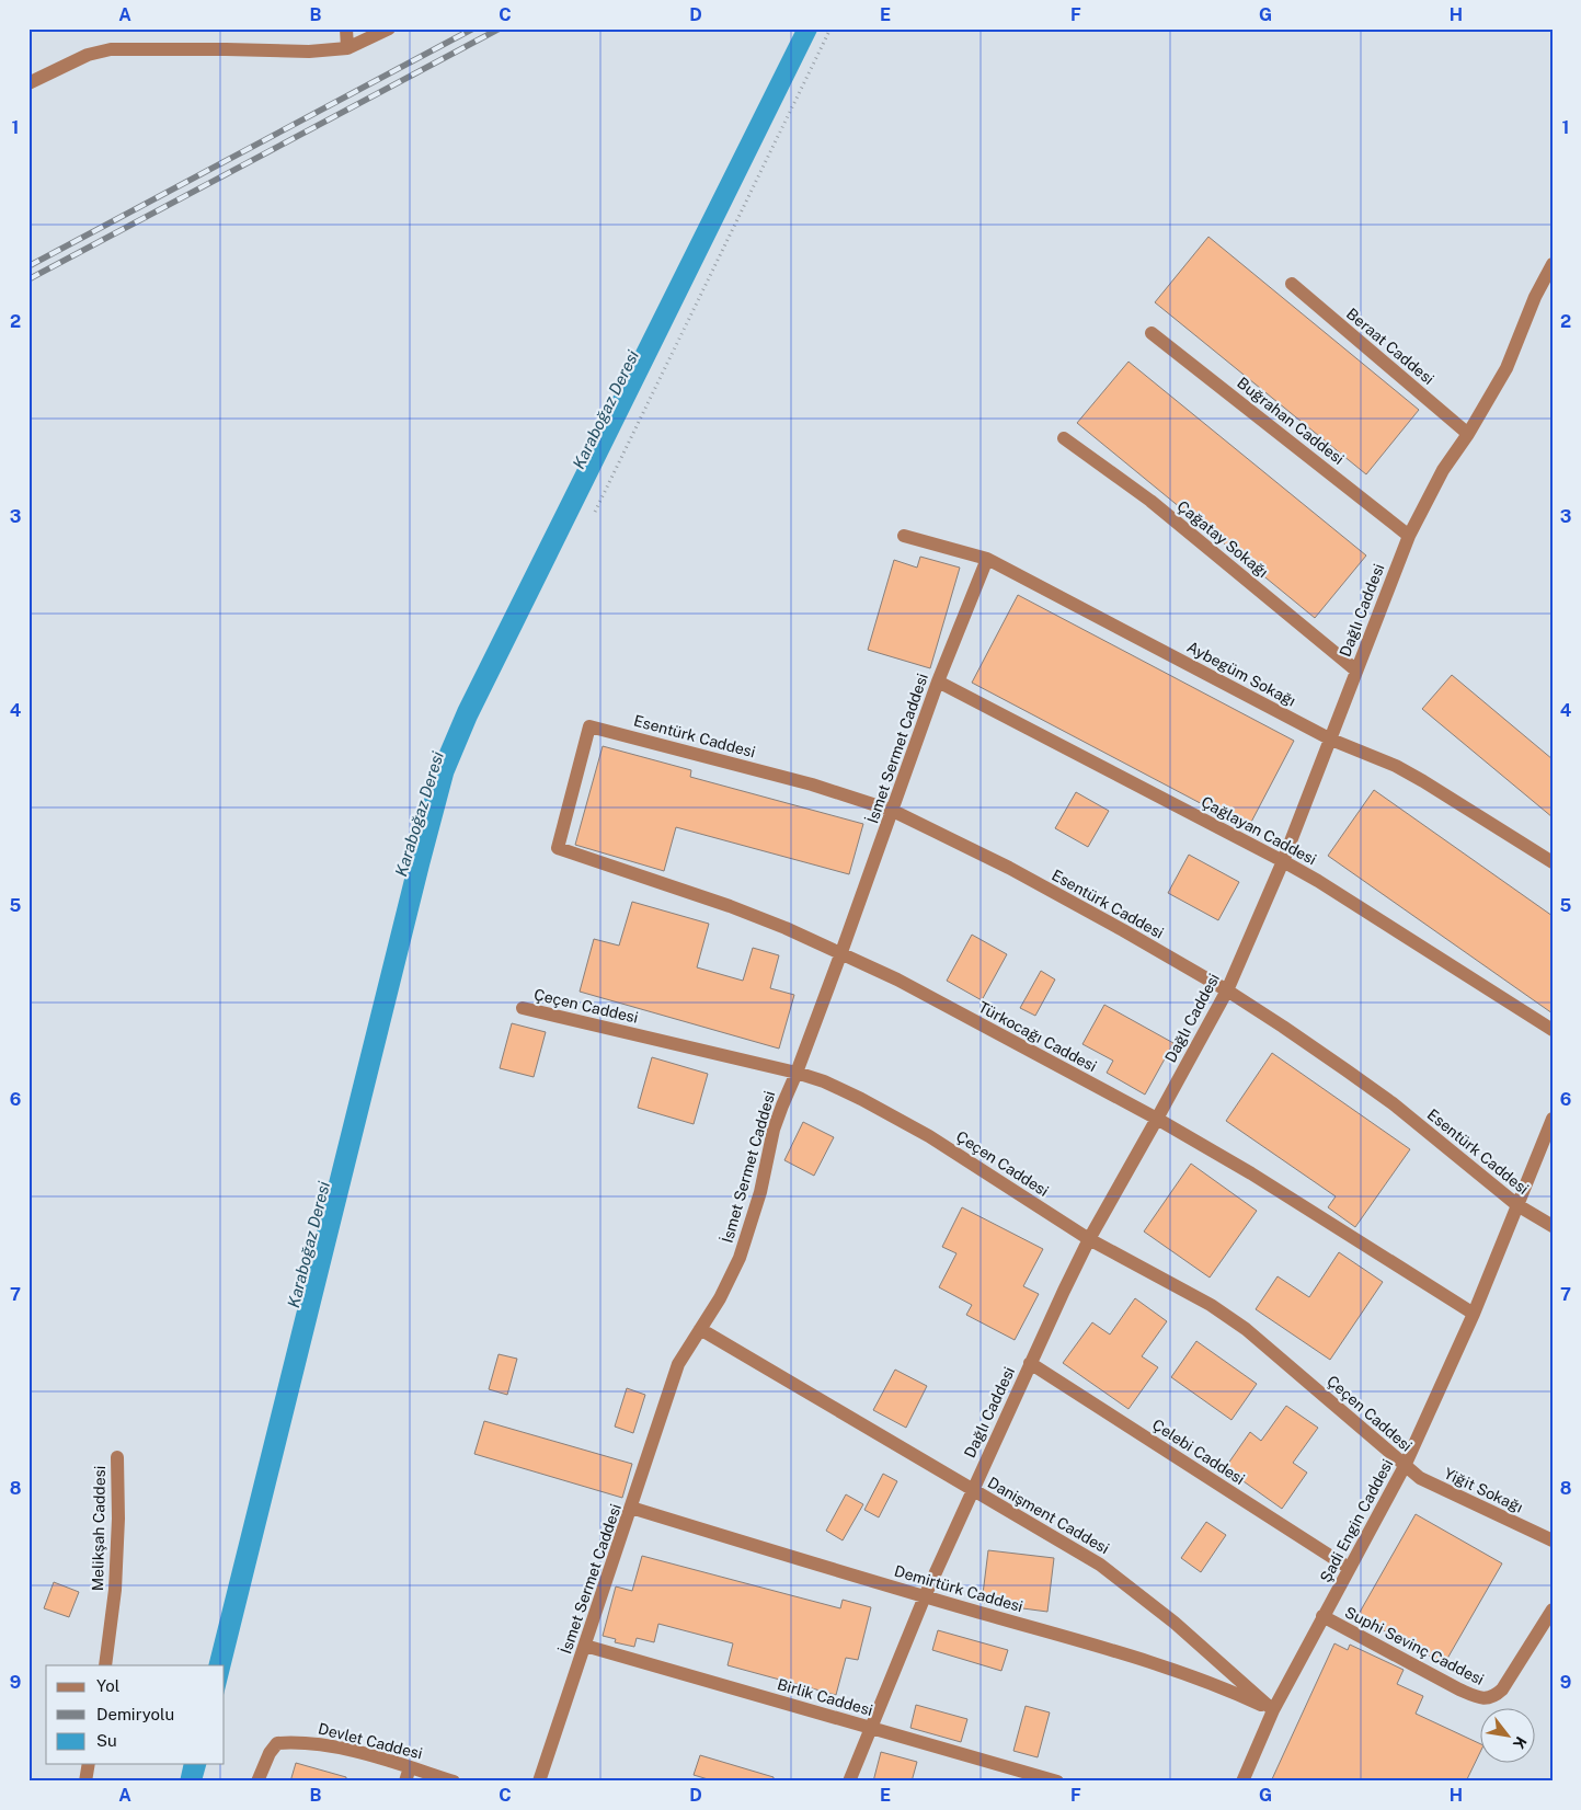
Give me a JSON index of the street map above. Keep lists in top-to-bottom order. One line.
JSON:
{"streets":{"street":["Beraat Caddesi","Buğrahan Caddesi","Çağatay Sokağı","Dağlı Caddesi","Aybegüm Sokağı","Esentürk Caddesi","İsmet Sermet Caddesi","Çağlayan Caddesi","Çeçen Caddesi","Türkocağı Caddesi","Çelebi Caddesi","Yiğit Sokağı","Danişment Caddesi","Şadi Engin Caddesi","Melikşah Caddesi","Demirtürk Caddesi","Suphi Sevinç Caddesi","Birlik Caddesi","Devlet Caddesi"]},"crossings":[["Beraat Caddesi","Dağlı Caddesi"],["Buğrahan Caddesi","Dağlı Caddesi"],["Çağatay Sokağı","Dağlı Caddesi"],["Dağlı Caddesi","Aybegüm Sokağı"],["Dağlı Caddesi","Esentürk Caddesi"],["Dağlı Caddesi","Çağlayan Caddesi"],["Dağlı Caddesi","Çeçen Caddesi"],["Dağlı Caddesi","Türkocağı Caddesi"],["Dağlı Caddesi","Çelebi Caddesi"],["Dağlı Caddesi","Danişment Caddesi"],["Dağlı Caddesi","Demirtürk Caddesi"],["Dağlı Caddesi","Birlik Caddesi"],["Aybegüm Sokağı","İsmet Sermet Caddesi"],["Esentürk Caddesi","İsmet Sermet Caddesi"],["Esentürk Caddesi","Türkocağı Caddesi"],["Esentürk Caddesi","Şadi Engin Caddesi"],["İsmet Sermet Caddesi","Çağlayan Caddesi"],["İsmet Sermet Caddesi","Çeçen Caddesi"],["İsmet Sermet Caddesi","Türkocağı Caddesi"],["İsmet Sermet Caddesi","Danişment Caddesi"],["İsmet Sermet Caddesi","Demirtürk Caddesi"],["İsmet Sermet Caddesi","Birlik Caddesi"],["Çeçen Caddesi","Yiğit Sokağı"],["Çeçen Caddesi","Şadi Engin Caddesi"],["Türkocağı Caddesi","Şadi Engin Caddesi"],["Çelebi Caddesi","Şadi Engin Caddesi"],["Yiğit Sokağı","Şadi Engin Caddesi"],["Danişment Caddesi","Şadi Engin Caddesi"],["Danişment Caddesi","Demirtürk Caddesi"],["Şadi Engin Caddesi","Demirtürk Caddesi"],["Şadi Engin Caddesi","Suphi Sevinç Caddesi"]],"water":["Karaboğaz Deresi"],"legend":["Yol","Demiryolu","Su"],"north":"bottom right","grid":{"columns":["A","B","C","D","E","F","G","H"],"rows":["1","2","3","4","5","6","7","8","9"]}}
